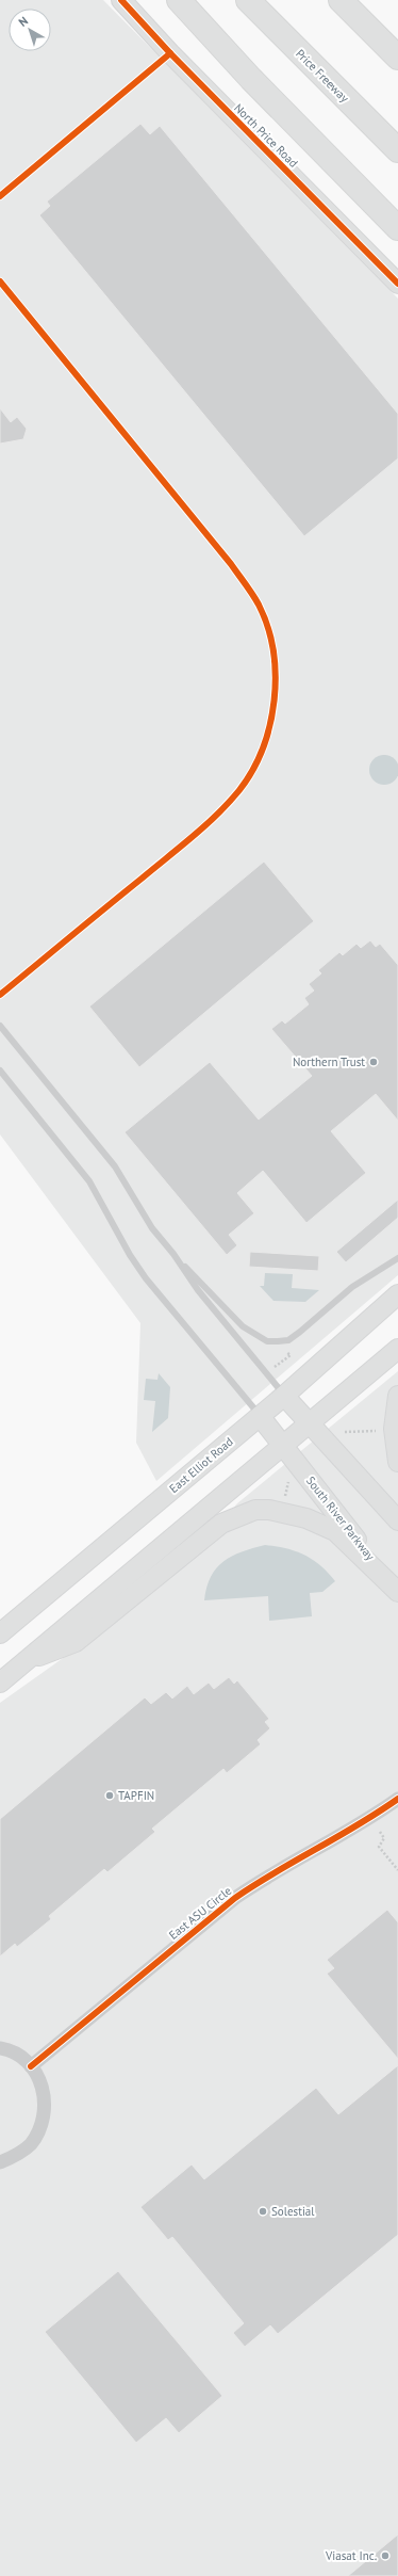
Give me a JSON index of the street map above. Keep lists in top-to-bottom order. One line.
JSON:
{"streets":{"highway":["Price Freeway"],"main road":["North Price Road","East Elliot Road","South River Parkway"],"street":["East ASU Circle"]},"crossings":[["East Elliot Road","South River Parkway"]],"places":["Northern Trust","TAPFIN","Solestial","Viasat Inc."],"north":"top left"}
